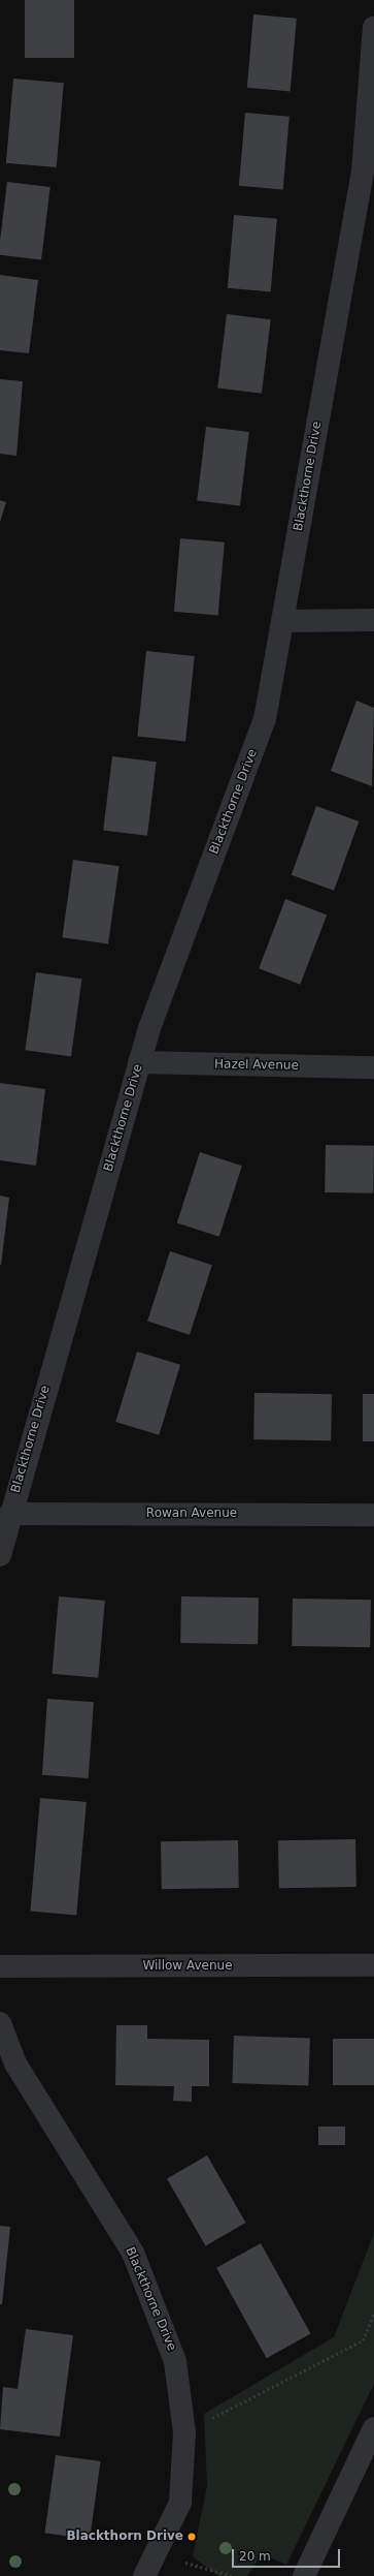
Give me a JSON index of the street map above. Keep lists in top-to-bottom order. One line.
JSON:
{"streets":{"street":["Blackthorne Drive","Hazel Avenue","Rowan Avenue","Willow Avenue"]},"crossings":[["Blackthorne Drive","Hazel Avenue"],["Blackthorne Drive","Rowan Avenue"]],"places":["Blackthorn Drive"],"scale_bar":"20 m"}
